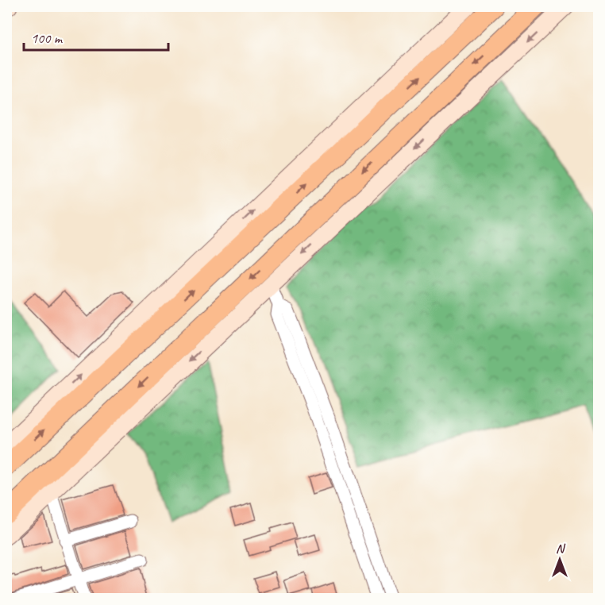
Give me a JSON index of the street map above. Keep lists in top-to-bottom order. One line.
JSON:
{"scale_bar":"100 m","north":"top"}
